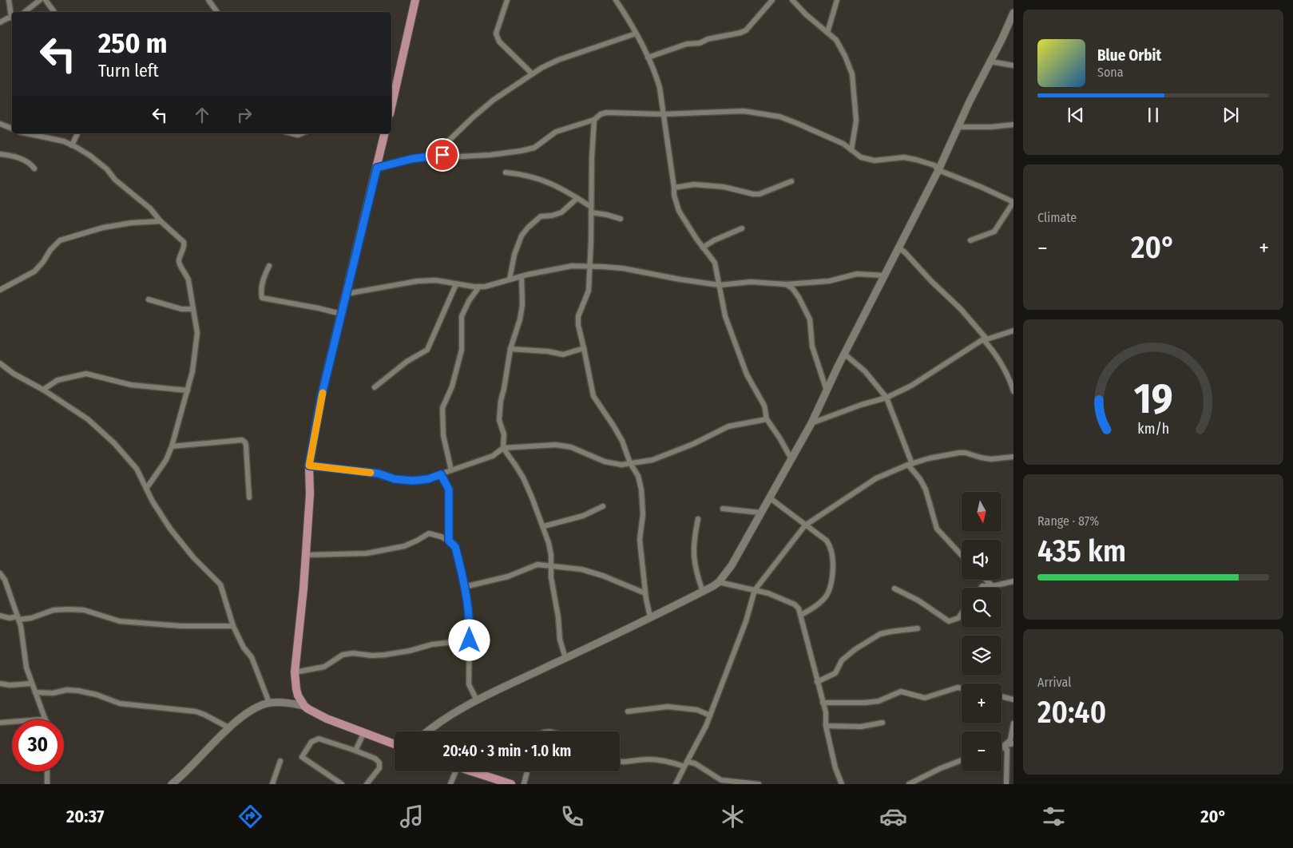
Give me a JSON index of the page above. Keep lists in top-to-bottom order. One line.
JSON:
{"north":"bottom","page":{"turn":["250 m","Turn left"],"song":["Blue Orbit","Sona"],"tile":["Climate",["Range · 87%","435 km"],["Arrival","20:40"]],"heat":["−","20°","+"],"map_buttons":["+","−"],"limit":"30","trip":"20:40 · 3 min · 1.0 km","tabs":["20:37","20°"],"gauge":["19","km/h"]}}
